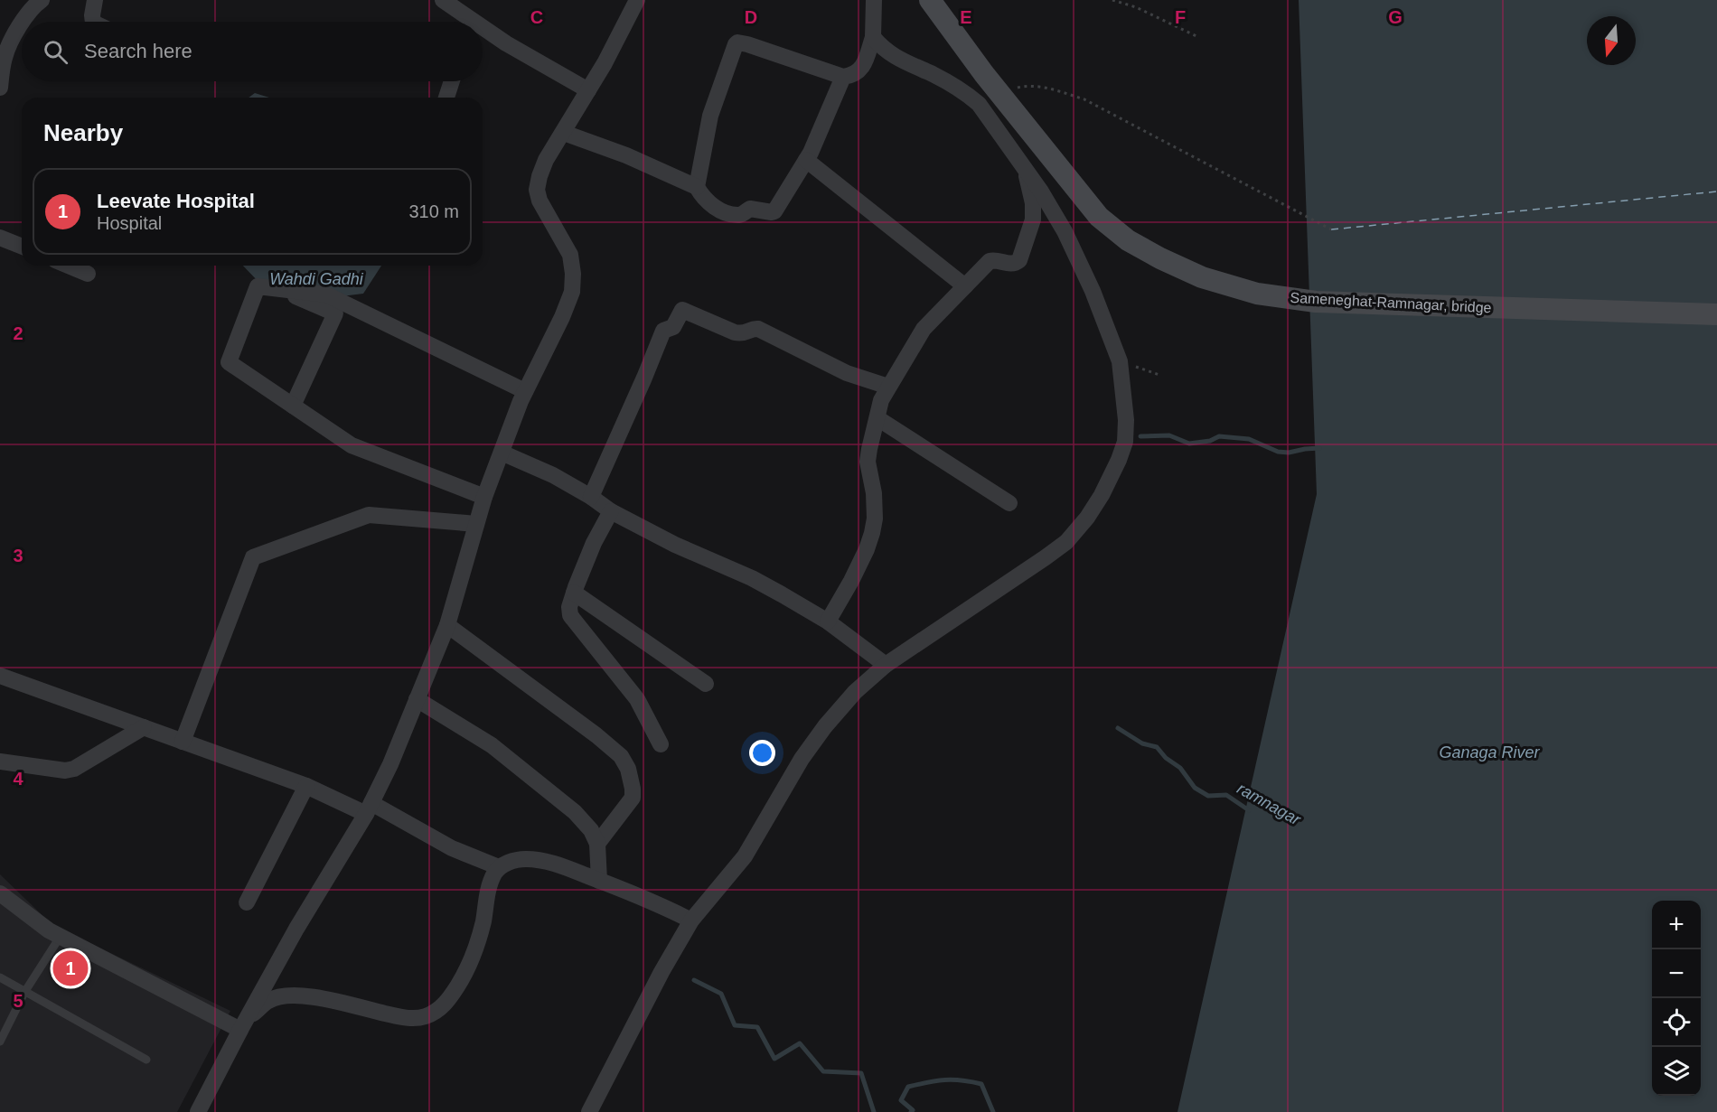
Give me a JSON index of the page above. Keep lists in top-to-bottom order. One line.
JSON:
{"streets":{"main road":["Sameneghat-Ramnagar, bridge"]},"water":["Wahdi Gadhi","Ganaga River","ramnagar"],"north":"bottom","page":{"search":"Search here","heading":"Nearby","list":[{"mark":"1","name":"Leevate Hospital","note":"Hospital","value":"310 m"}],"map_buttons":["+","−"],"pins":"1"},"grid":{"columns":["C","D","E","F","G"],"rows":["2","3","4","5"]}}
